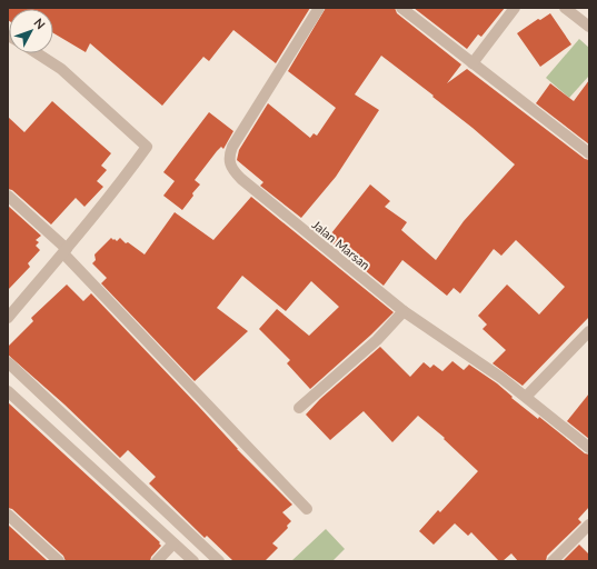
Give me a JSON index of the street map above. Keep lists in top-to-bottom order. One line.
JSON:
{"streets":{"street":["Jalan Marsan"]},"north":"top right"}
